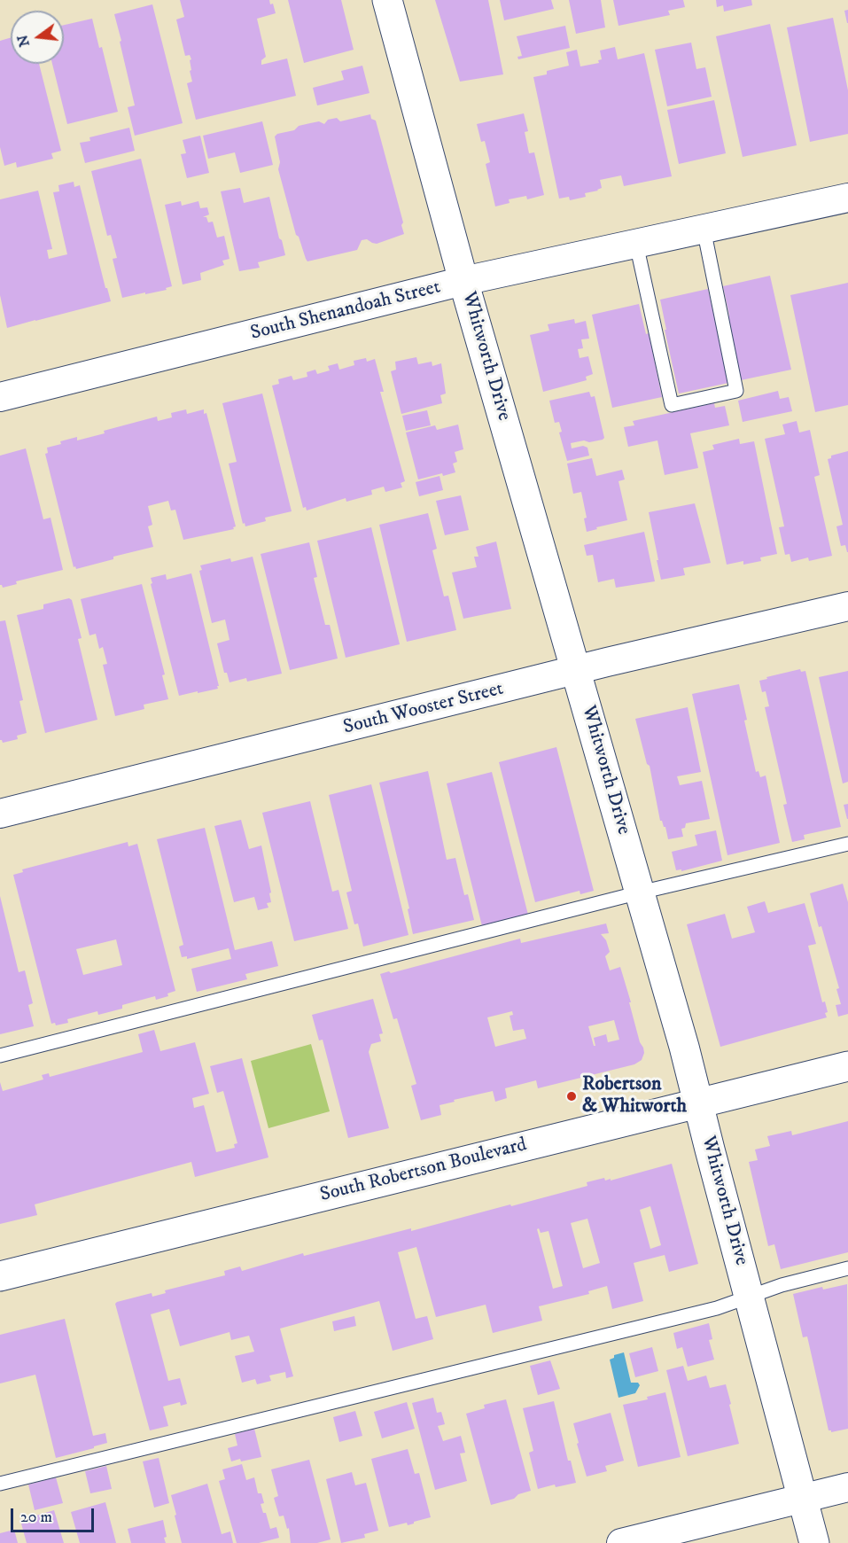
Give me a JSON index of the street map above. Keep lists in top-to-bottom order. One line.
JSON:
{"streets":{"street":["South Shenandoah Street","Whitworth Drive","South Wooster Street","South Robertson Boulevard"]},"crossings":[["South Shenandoah Street","Whitworth Drive"],["Whitworth Drive","South Wooster Street"],["Whitworth Drive","South Robertson Boulevard"]],"places":["Robertson & Whitworth"],"scale_bar":"20 m","north":"left"}
